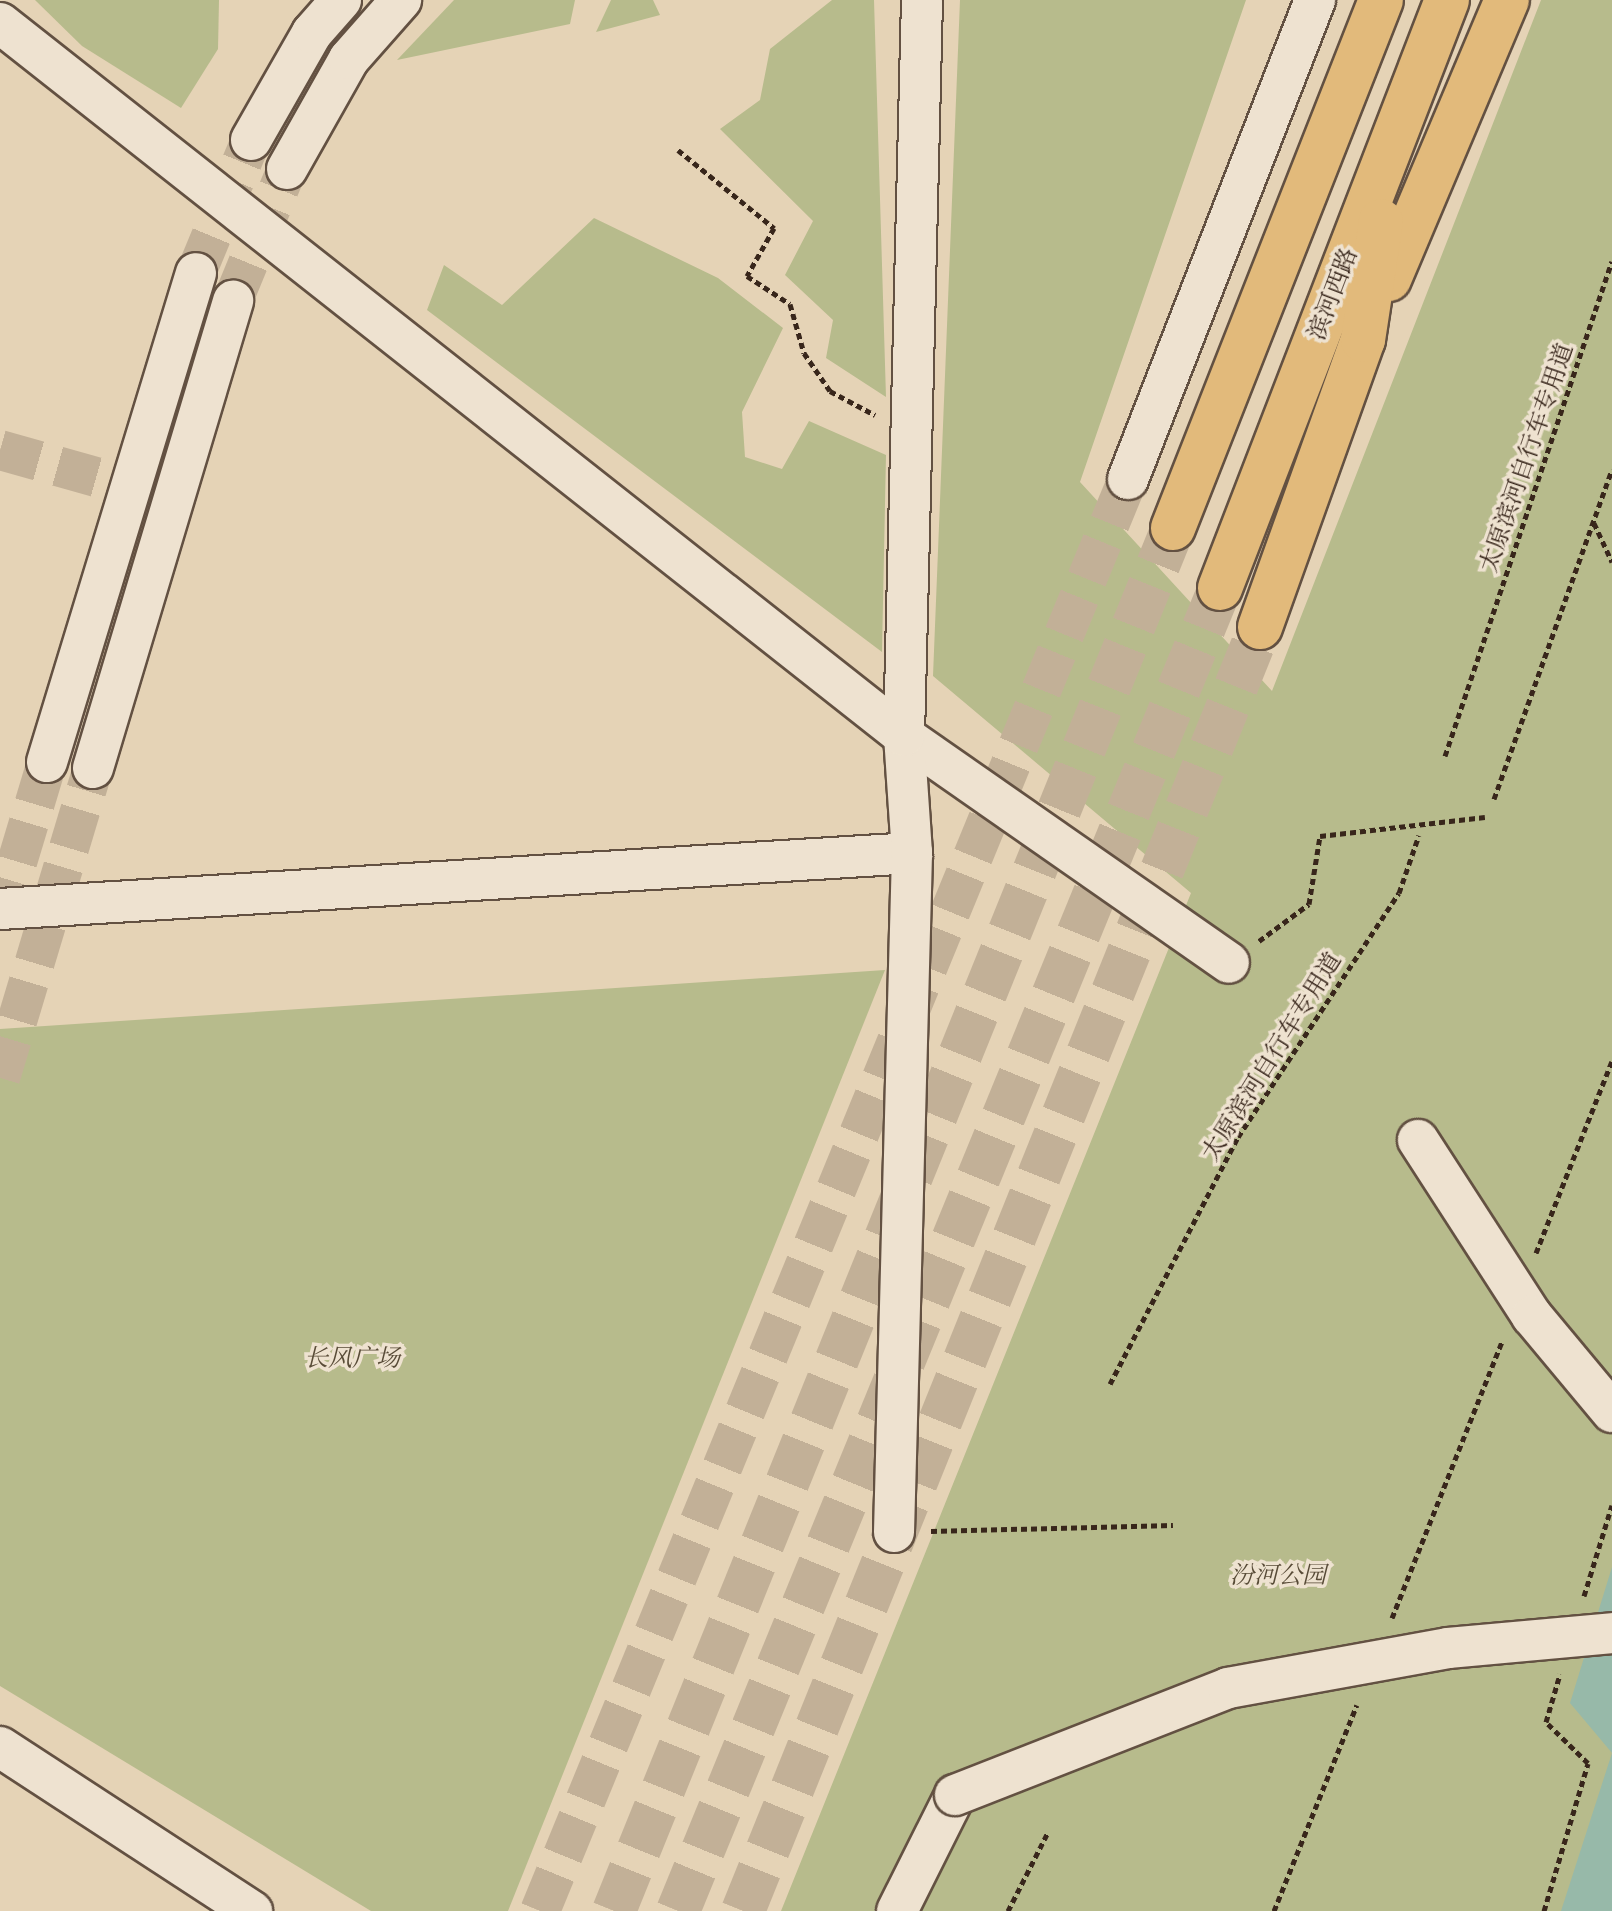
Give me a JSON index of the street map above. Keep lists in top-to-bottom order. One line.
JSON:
{"streets":{"highway":["滨河西路"],"path":["太原滨河自行车专用道"]},"parks":["长风广场","汾河公园"]}
